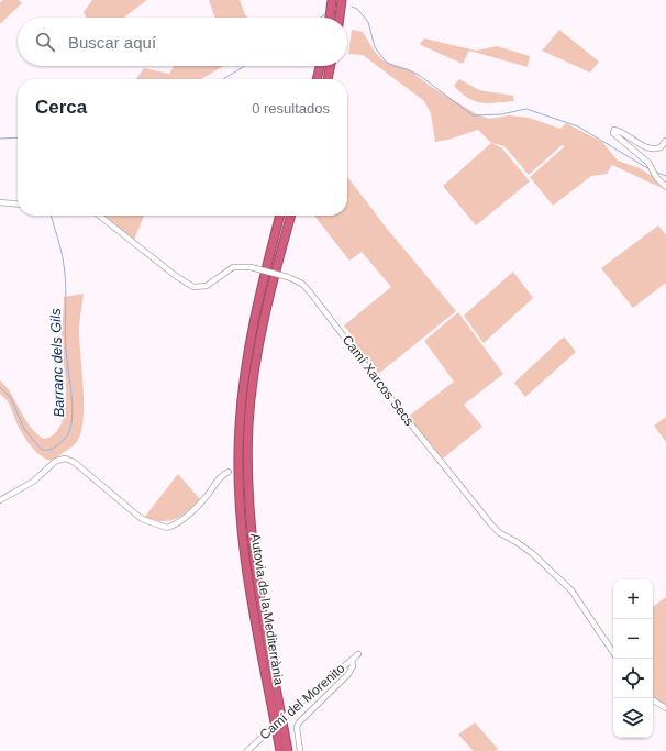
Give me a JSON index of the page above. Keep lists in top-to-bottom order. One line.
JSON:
{"streets":{"highway":["Autovia de la Mediterrània"],"street":["Camí Xarcos Secs","Camí del Morenito"]},"water":["Barranc dels Gils"],"page":{"search":"Buscar aquí","heading":["Cerca","0 resultados"],"map_buttons":["+","−"]}}
